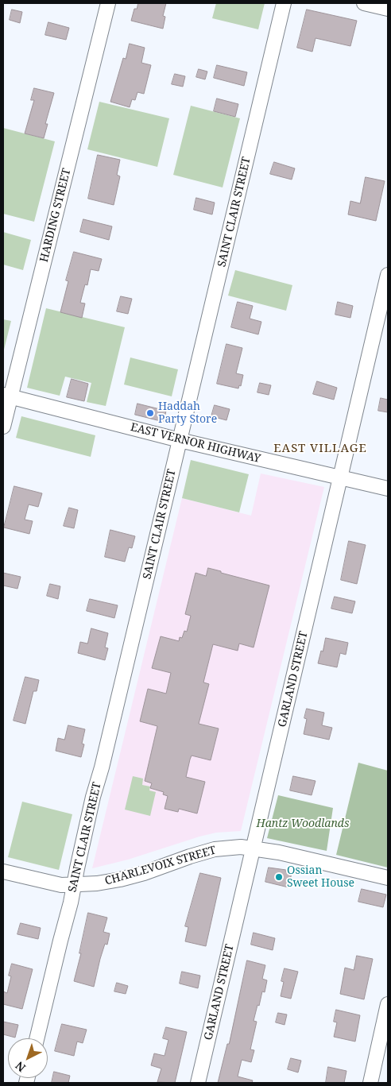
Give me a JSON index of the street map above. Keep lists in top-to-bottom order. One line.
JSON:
{"streets":{"street":["SAINT CLAIR STREET","HARDING STREET","EAST VERNOR HIGHWAY","GARLAND STREET","CHARLEVOIX STREET"]},"crossings":[["SAINT CLAIR STREET","EAST VERNOR HIGHWAY"],["SAINT CLAIR STREET","CHARLEVOIX STREET"],["HARDING STREET","EAST VERNOR HIGHWAY"],["EAST VERNOR HIGHWAY","GARLAND STREET"],["GARLAND STREET","CHARLEVOIX STREET"]],"districts":["EAST VILLAGE"],"parks":["Hantz Woodlands"],"places":["Haddah Party Store","Ossian Sweet House"],"north":"bottom left"}
